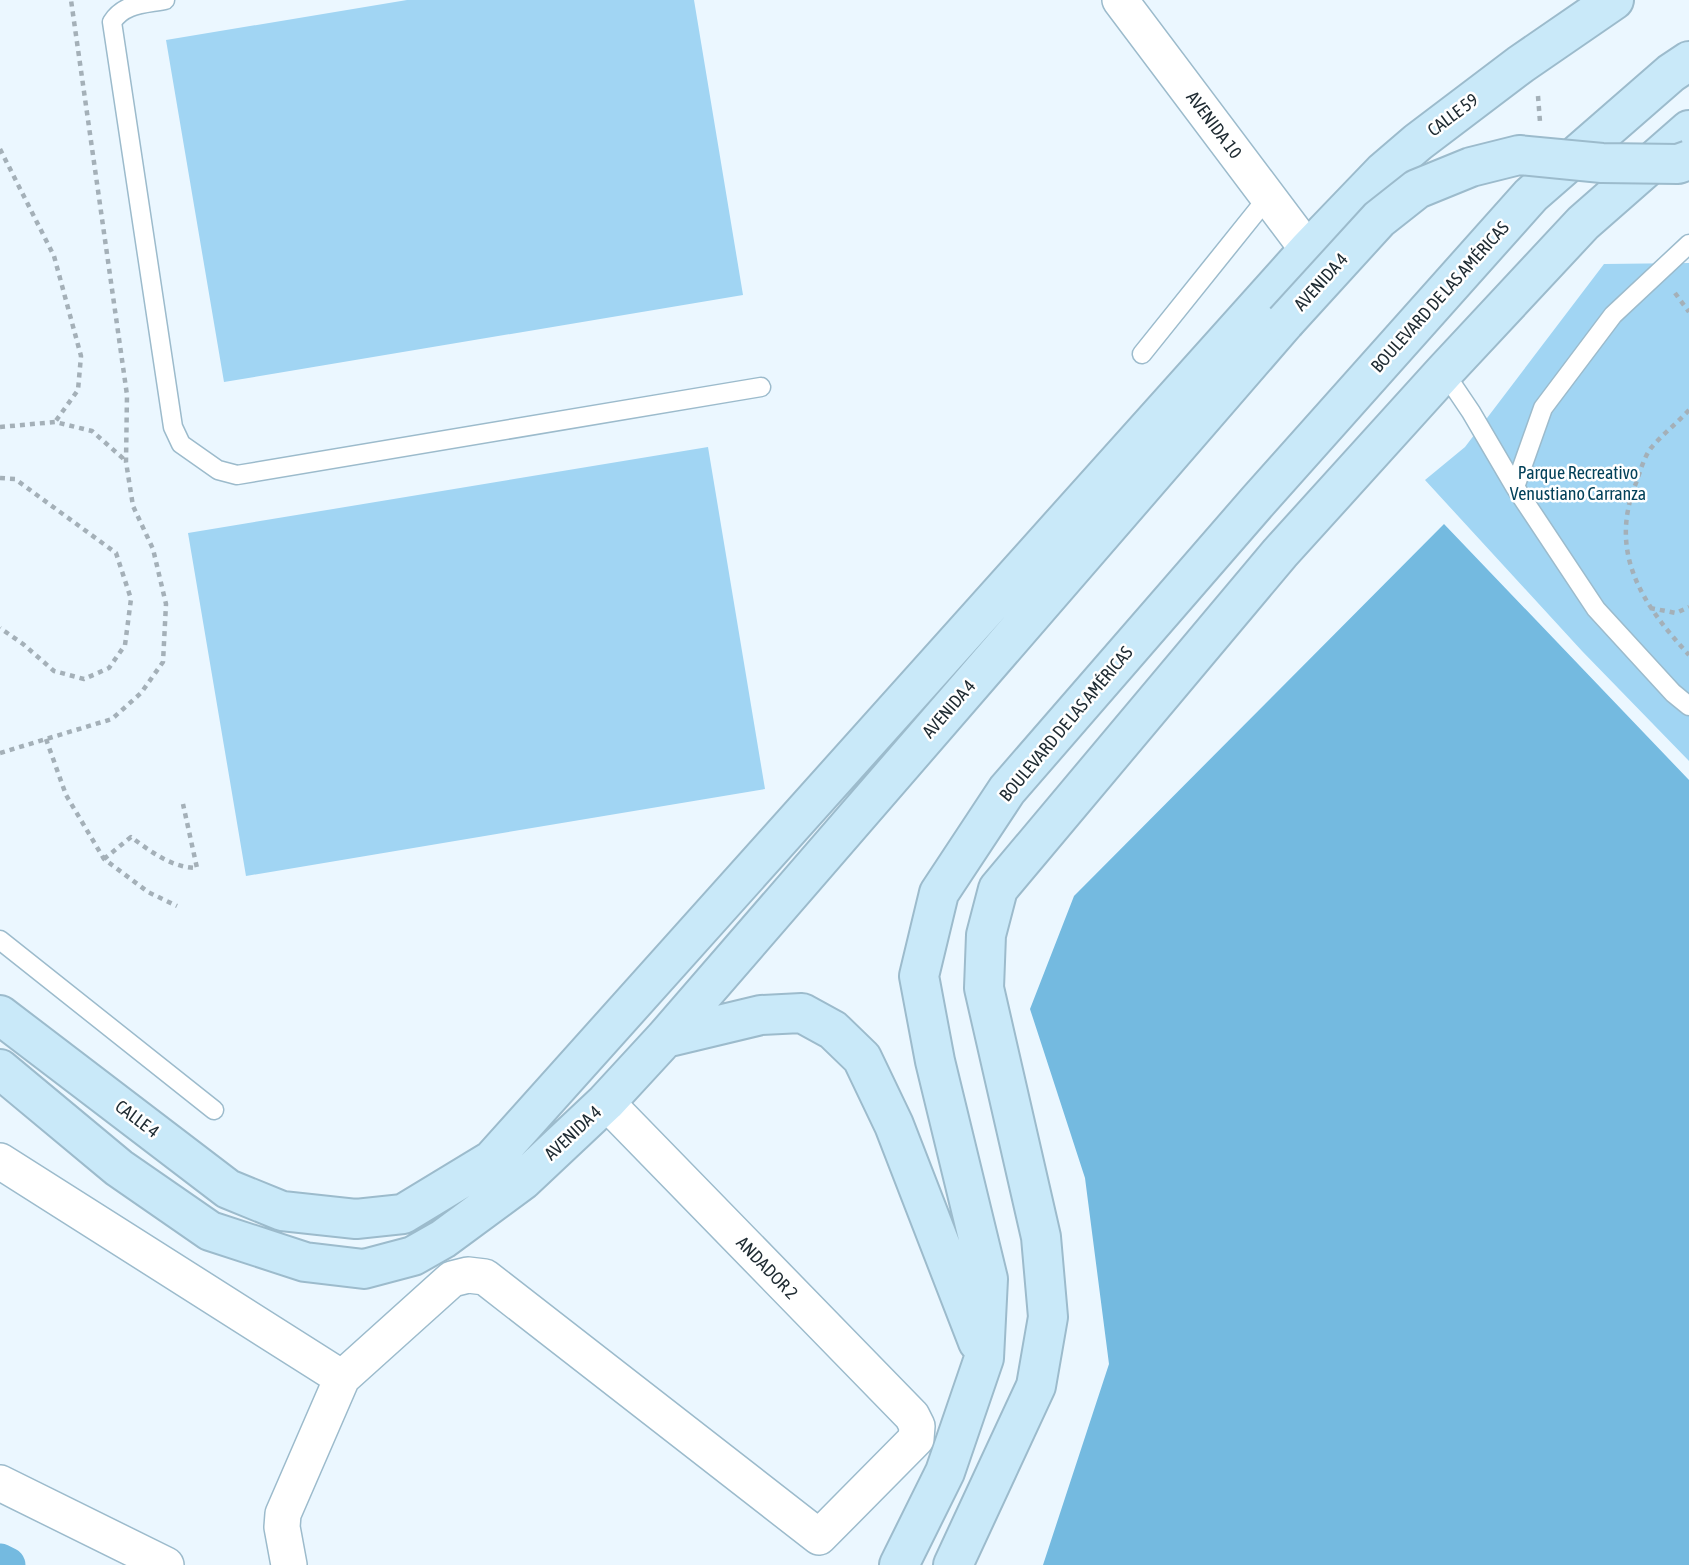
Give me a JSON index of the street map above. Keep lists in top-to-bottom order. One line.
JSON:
{"streets":{"main road":["CALLE 59","AVENIDA 4","BOULEVARD DE LAS AMÉRICAS","CALLE 4"],"street":["AVENIDA 10","ANDADOR 2"]},"crossings":[["CALLE 59","AVENIDA 10"],["CALLE 59","AVENIDA 4"],["AVENIDA 10","AVENIDA 4"],["AVENIDA 4","CALLE 4"],["AVENIDA 4","ANDADOR 2"]],"parks":["Parque Recreativo Venustiano Carranza"]}
